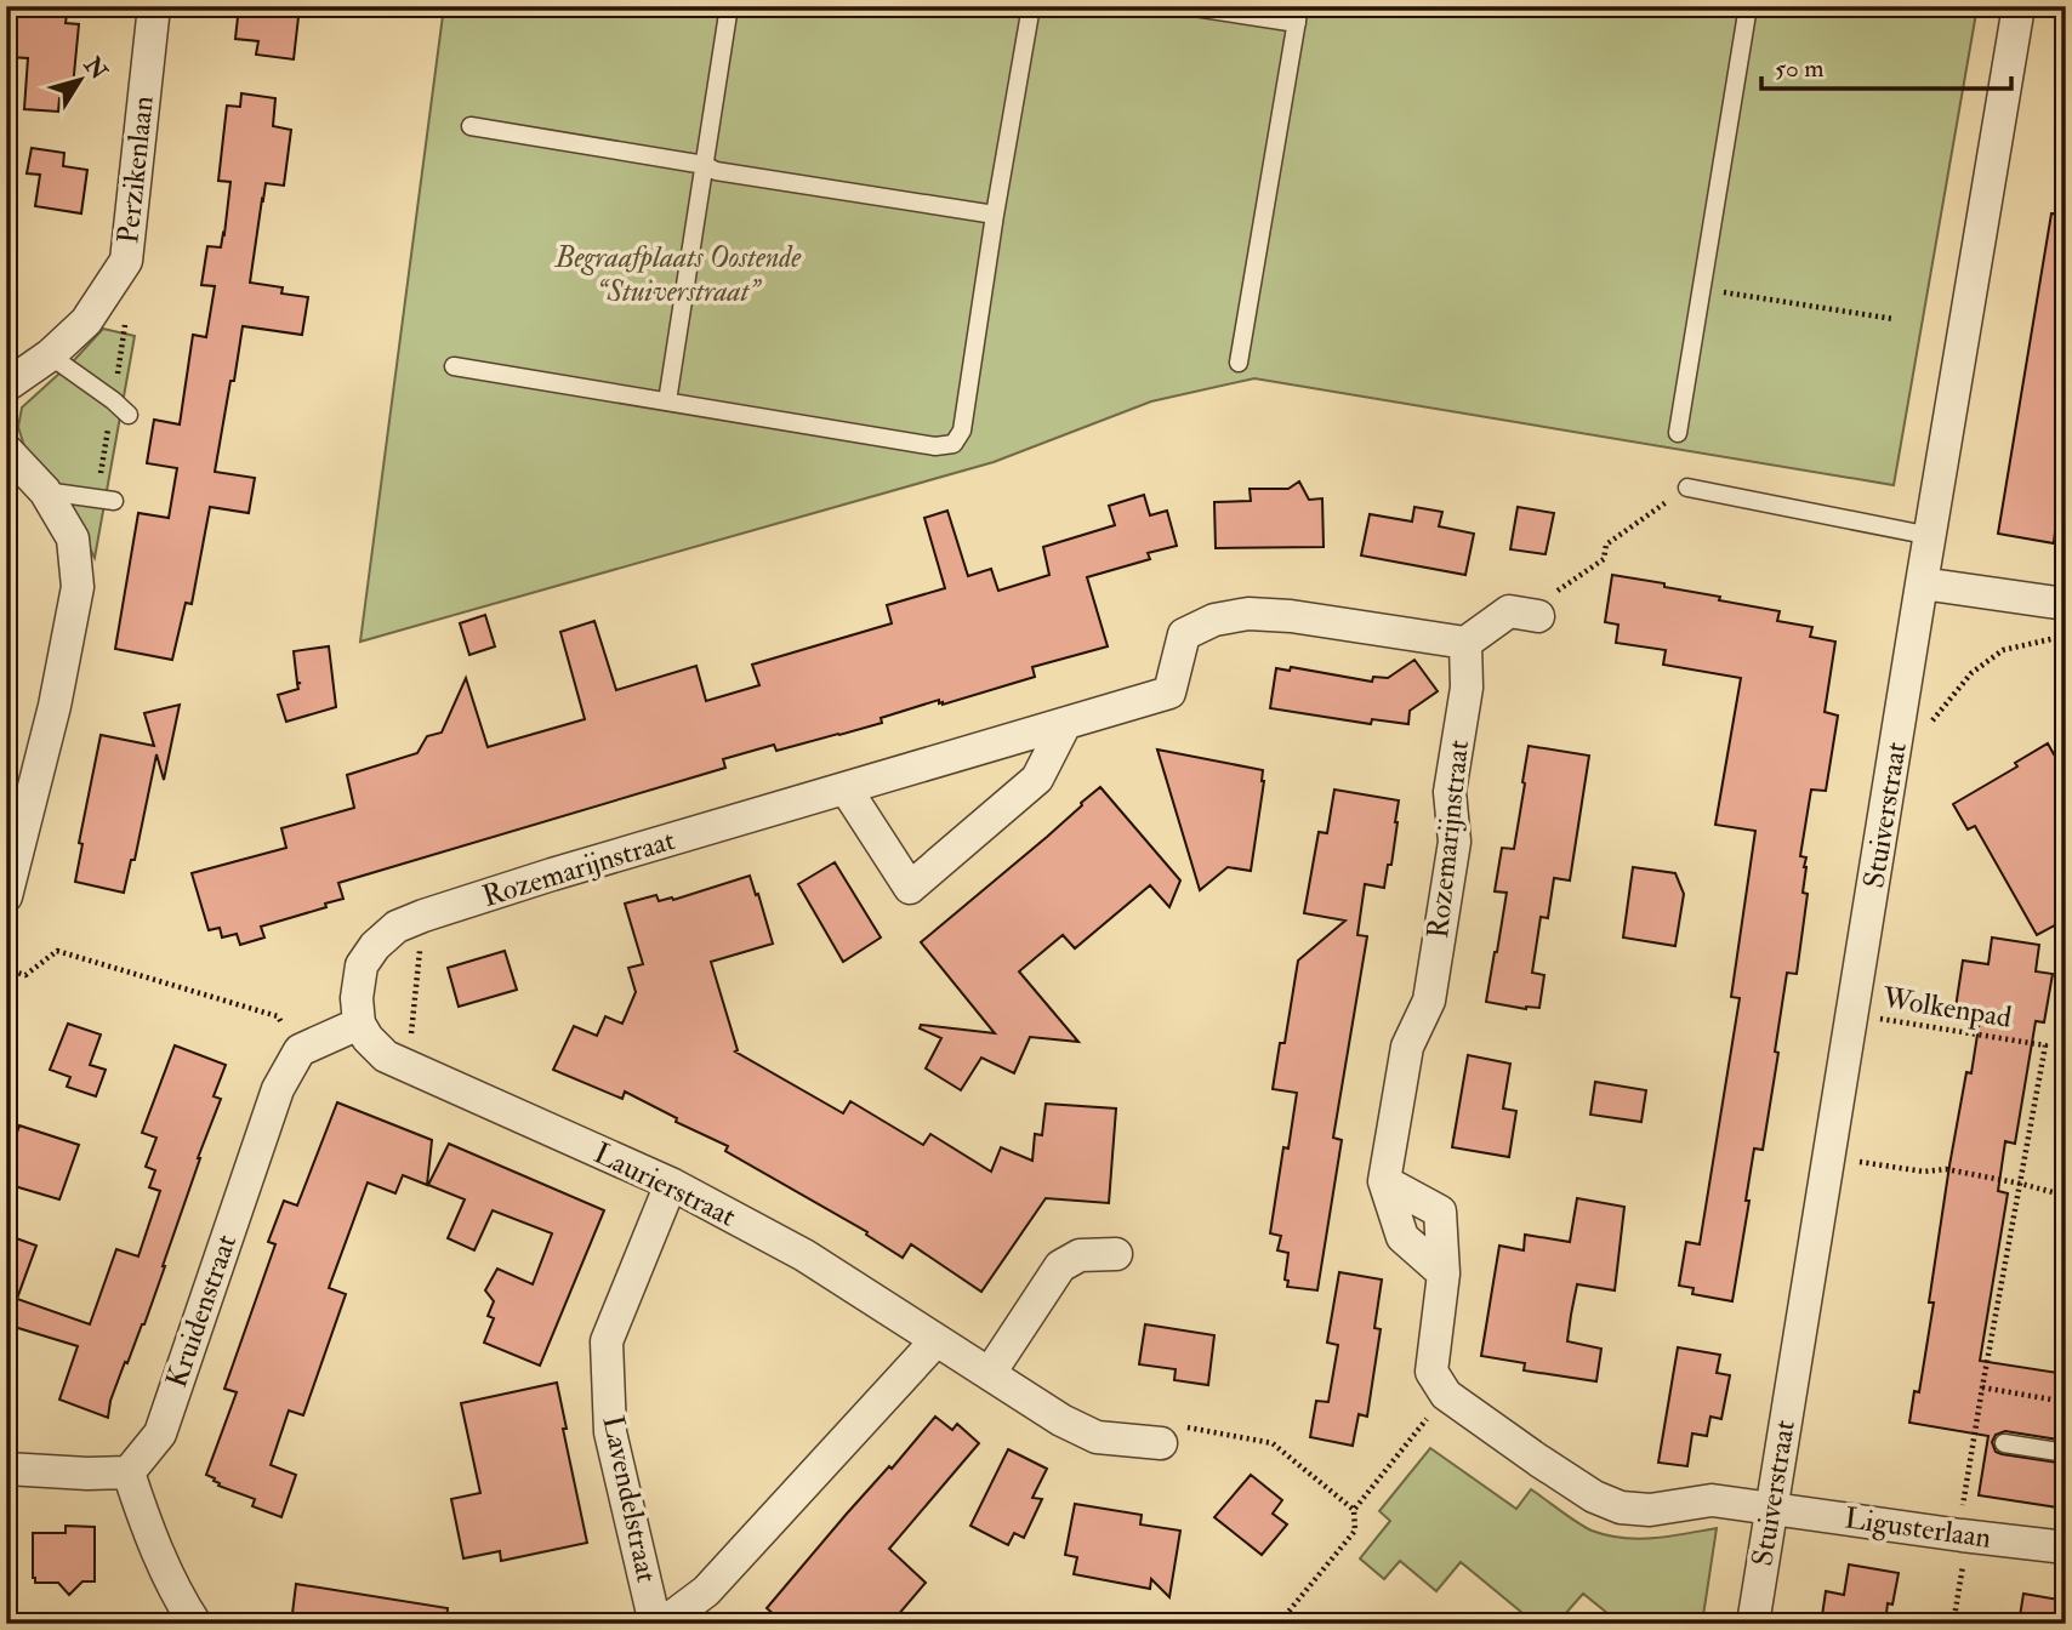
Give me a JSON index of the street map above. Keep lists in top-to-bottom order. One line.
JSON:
{"streets":{"street":["Perzikenlaan","Stuiverstraat","Rozemarijnstraat","Laurierstraat","Kruidenstraat","Lavendelstraat","Ligusterlaan"],"path":["Wolkenpad"]},"crossings":[["Stuiverstraat","Wolkenpad"],["Stuiverstraat","Ligusterlaan"],["Rozemarijnstraat","Laurierstraat"],["Wolkenpad","Ligusterlaan"],["Laurierstraat","Lavendelstraat"]],"parks":["Begraafplaats Oostende “Stuiverstraat”"],"scale_bar":"50 m","north":"top right"}
